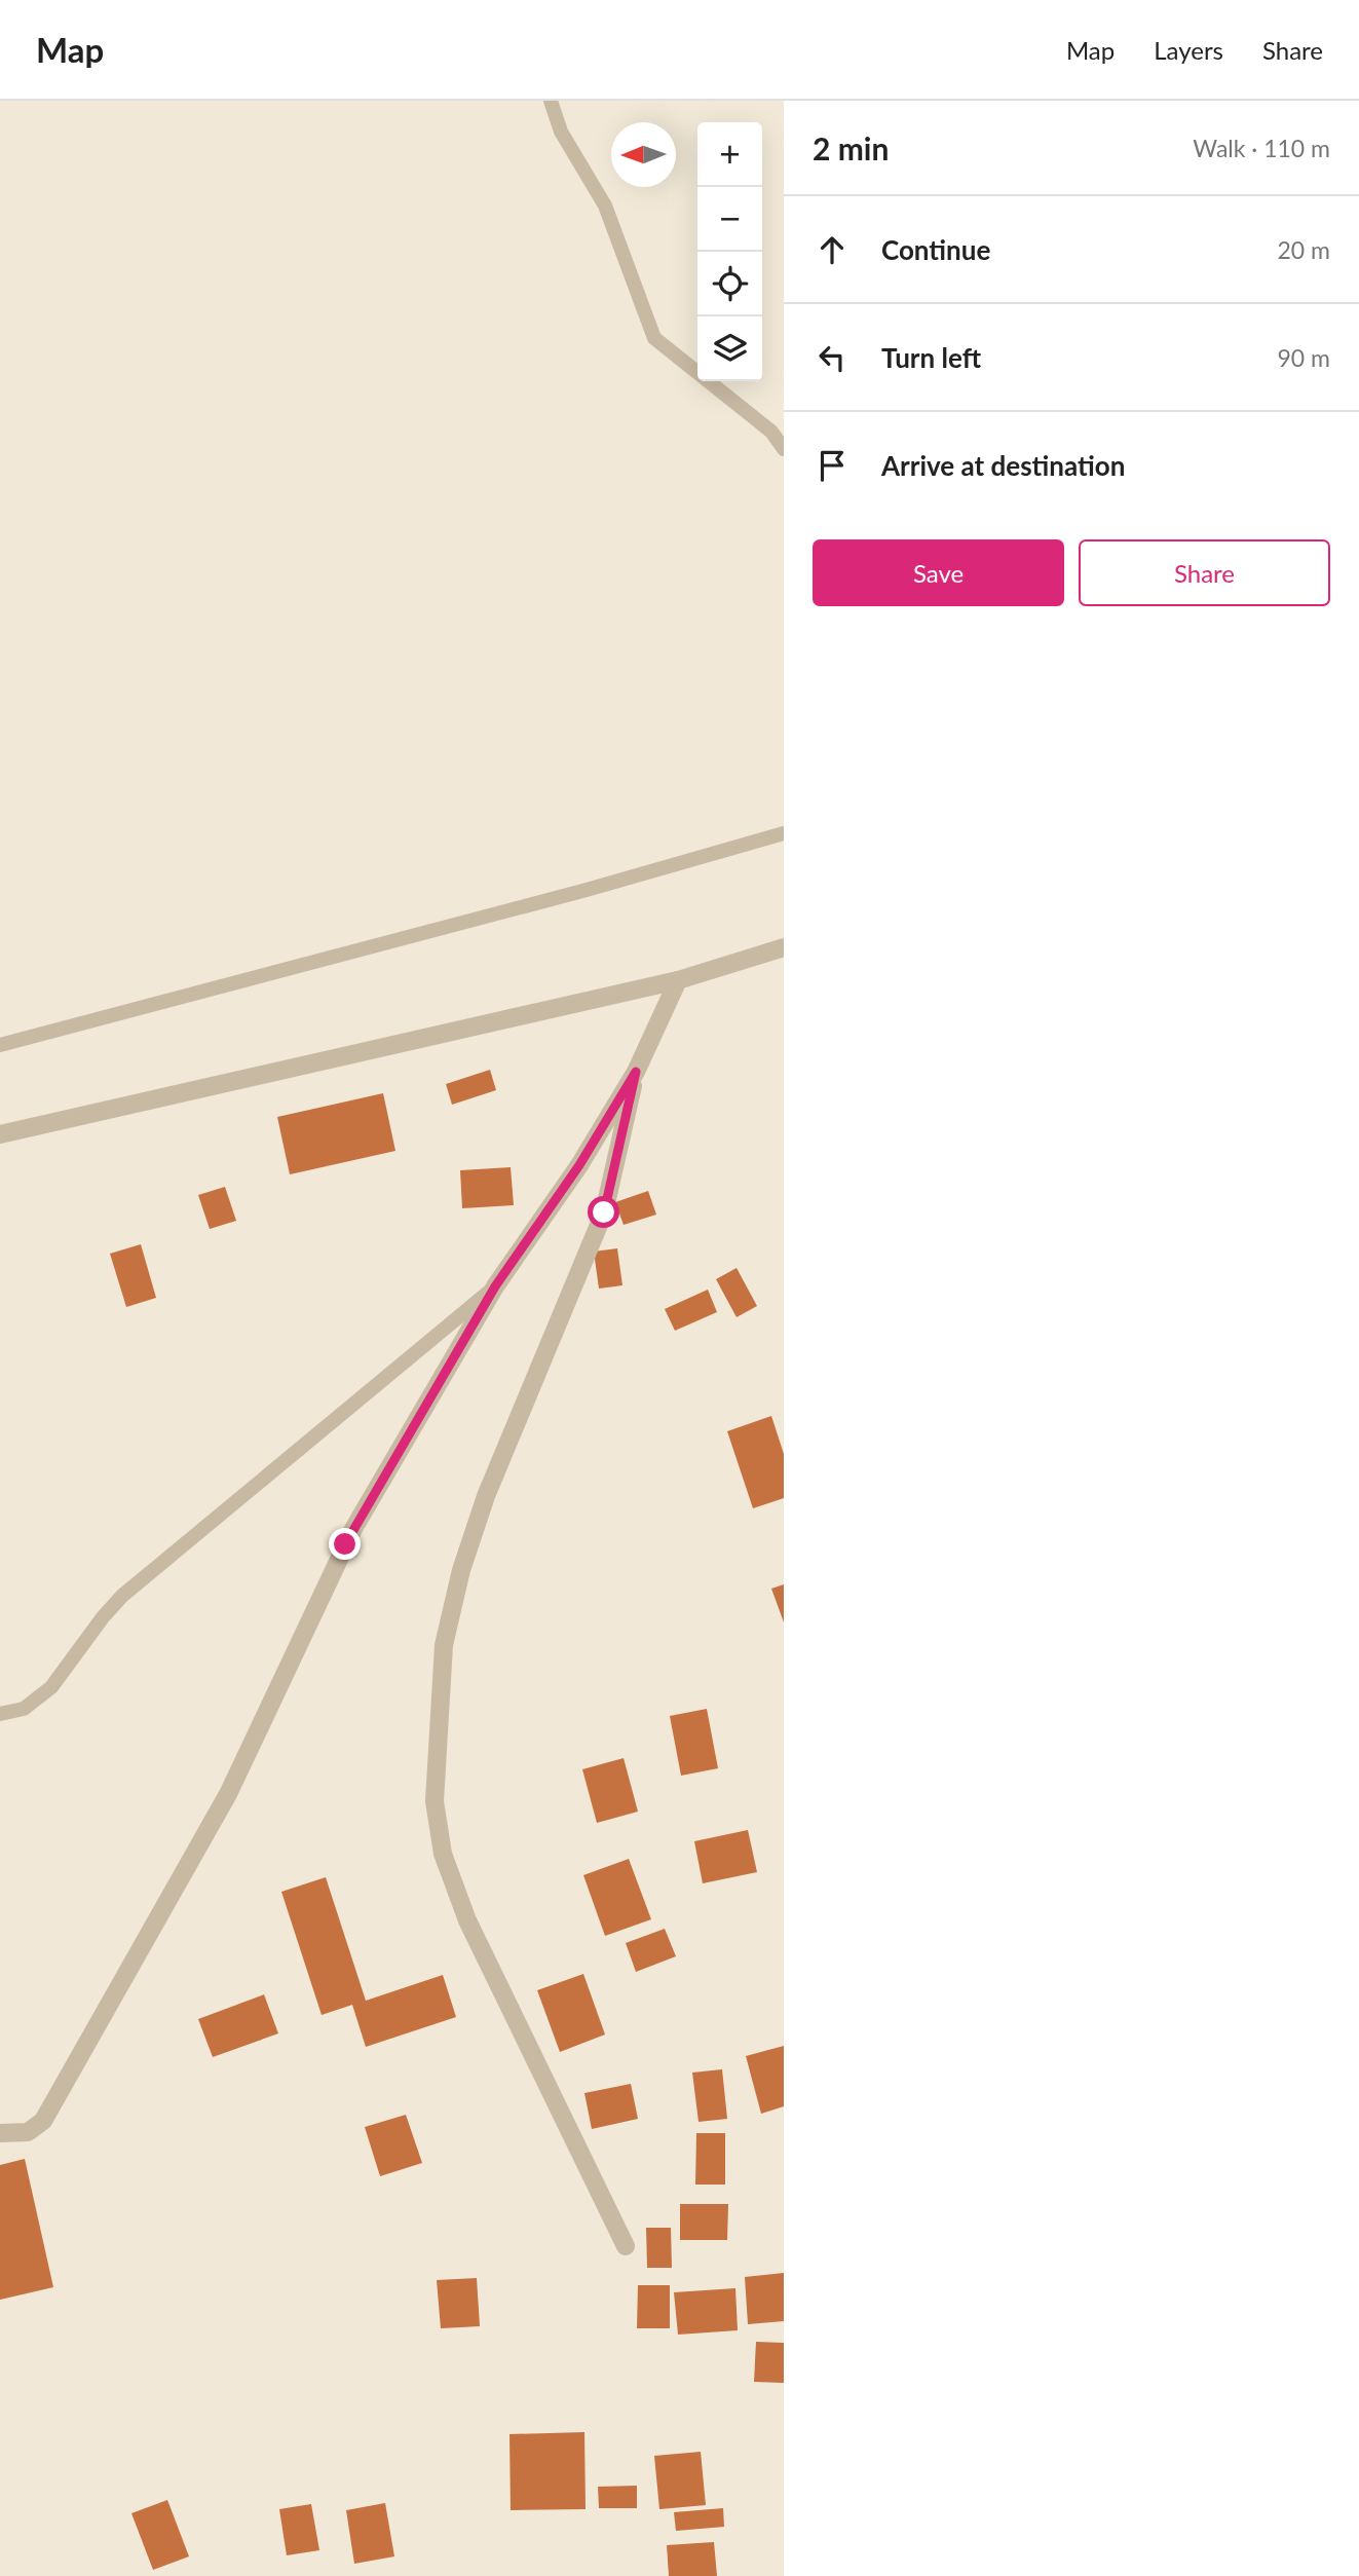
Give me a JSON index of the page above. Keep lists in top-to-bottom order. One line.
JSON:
{"north":"left","page":{"header":"Map","nav":["Map","Layers","Share"],"heading":["2 min","Walk · 110 m"],"map_buttons":["+","−"],"list":[["Continue","20 m"],["Turn left","90 m"],"Arrive at destination"],"buttons":["Save","Share"]}}
